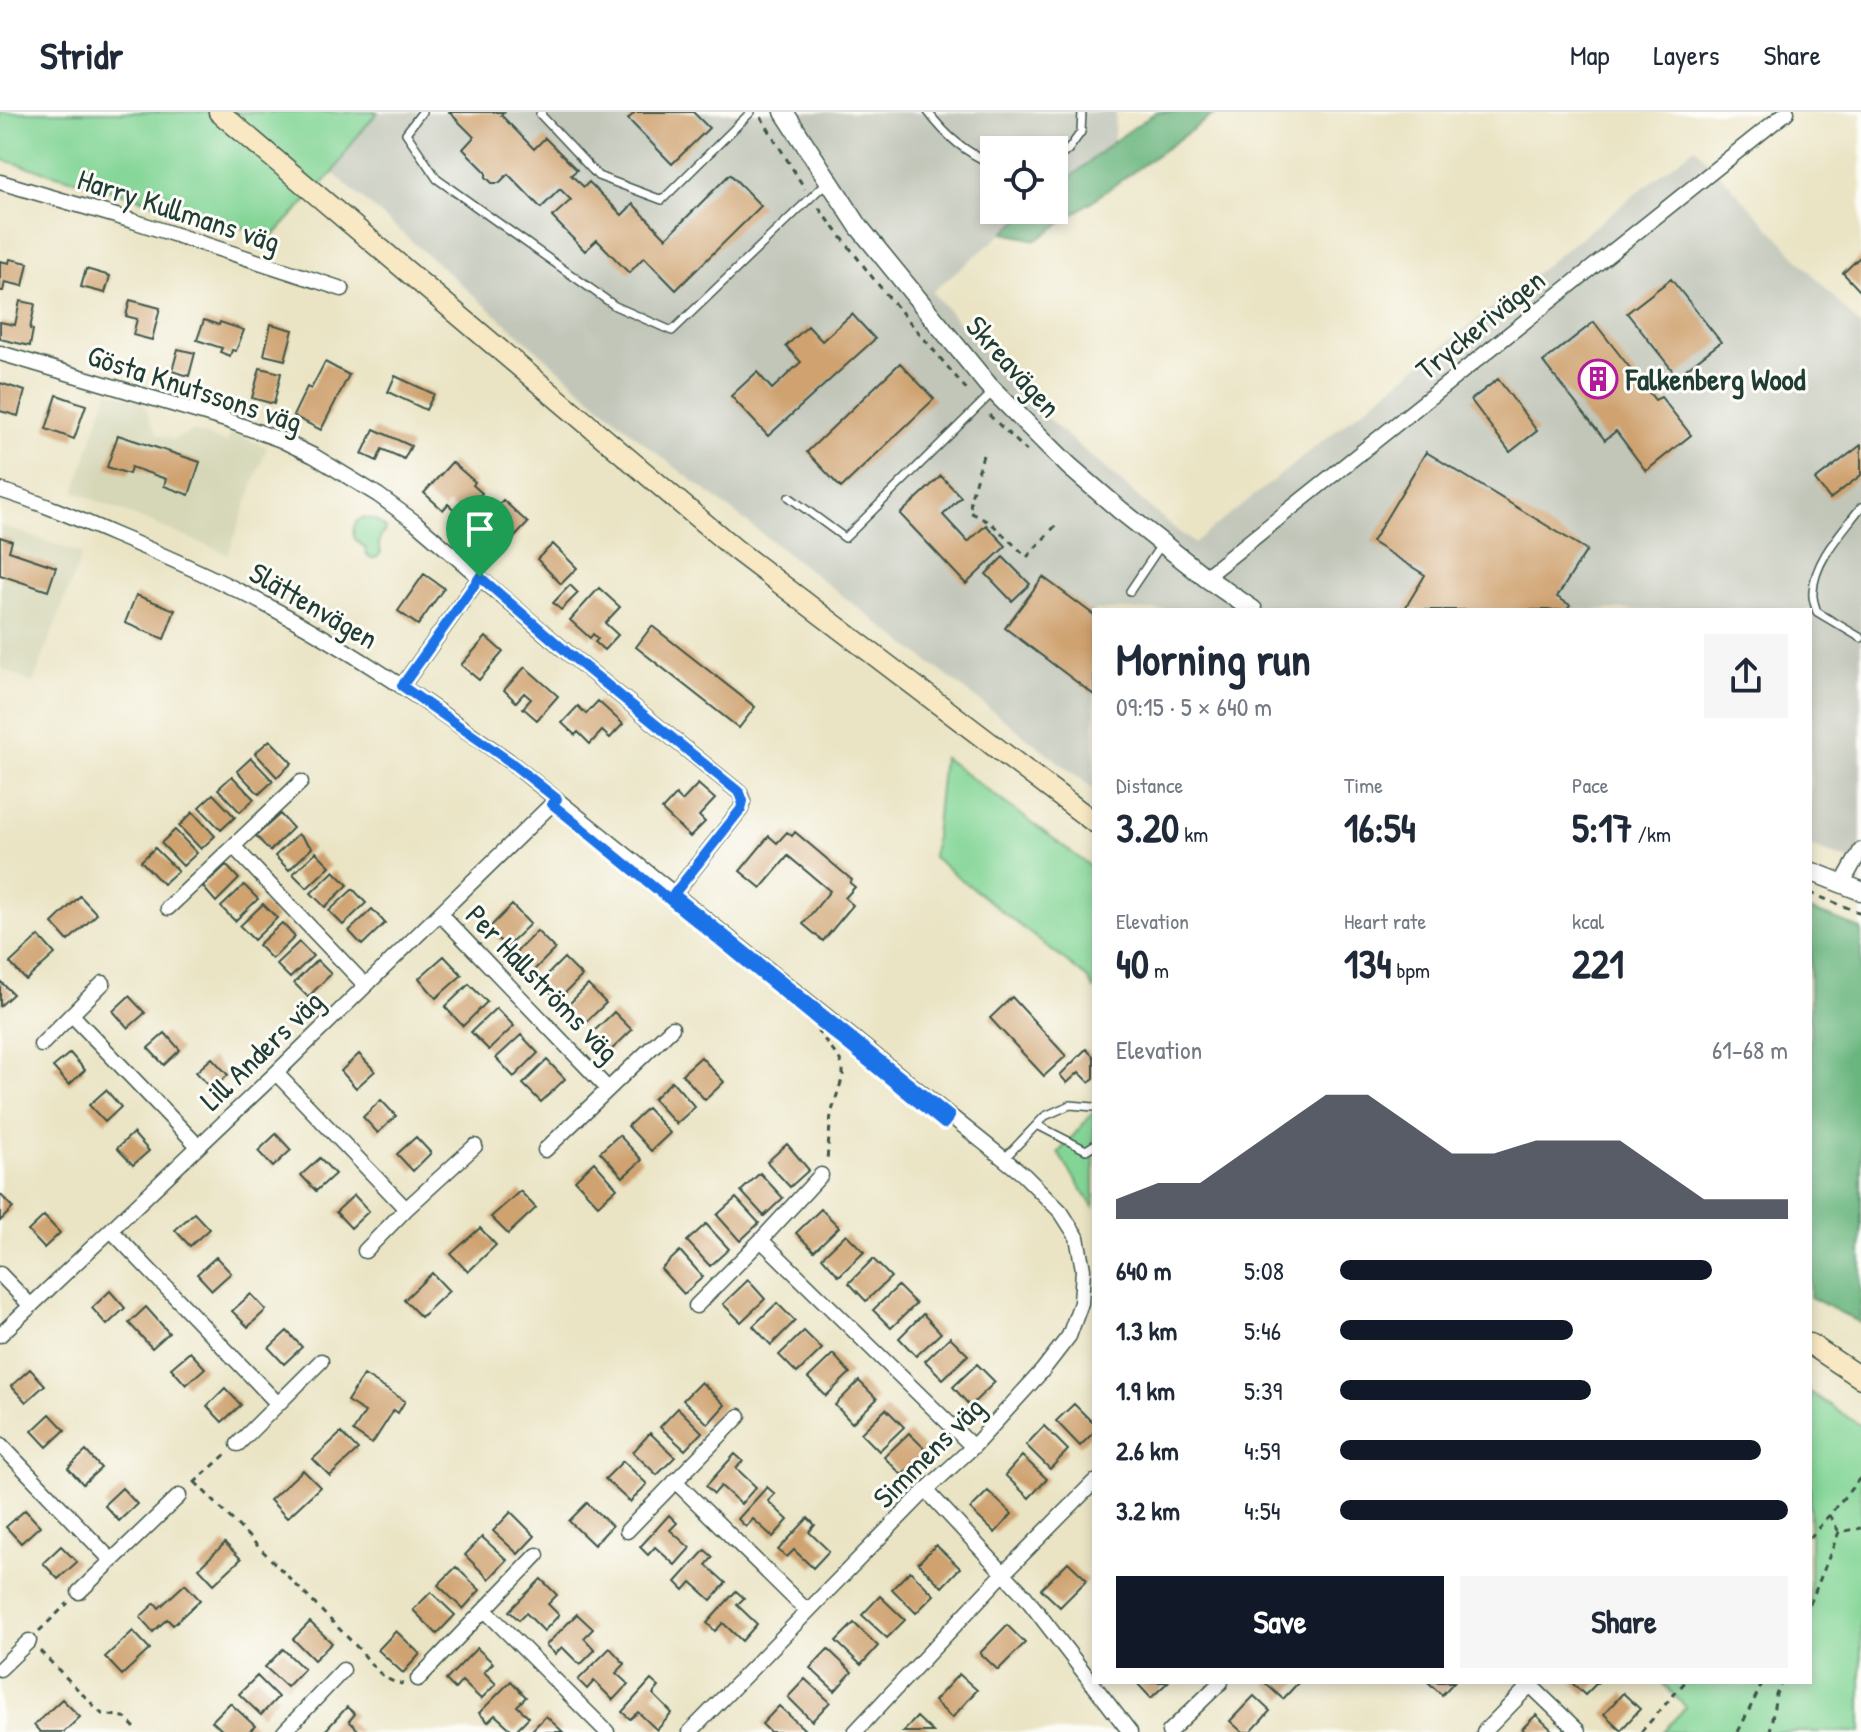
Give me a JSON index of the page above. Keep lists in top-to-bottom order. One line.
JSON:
{"streets":{"street":["Harry Kullmans väg","Tryckerivägen","Skreavägen","Gösta Knutssons väg","Slättenvägen","Per Hallströms väg","Lill Anders väg","Simmens väg"]},"crossings":[["Tryckerivägen","Skreavägen"],["Gösta Knutssons väg","Slättenvägen"],["Slättenvägen","Lill Anders väg"],["Slättenvägen","Simmens väg"],["Per Hallströms väg","Lill Anders väg"]],"places":{"building":["Falkenberg Wood"]},"page":{"header":"Stridr","nav":["Map","Layers","Share"],"heading":["Morning run","09:15 · 5 × 640 m"],"stats":[["Distance","3.20 km"],["Time","16:54"],["Pace","5:17 /km"],["Elevation","40 m"],["Heart rate","134 bpm"],["kcal","221"]],"chart":["Elevation","61–68 m"],"list":[{"name":"640 m","note":"5:08"},{"name":"1.3 km","note":"5:46"},{"name":"1.9 km","note":"5:39"},{"name":"2.6 km","note":"4:59"},{"name":"3.2 km","note":"4:54"}],"buttons":["Save","Share"]}}
